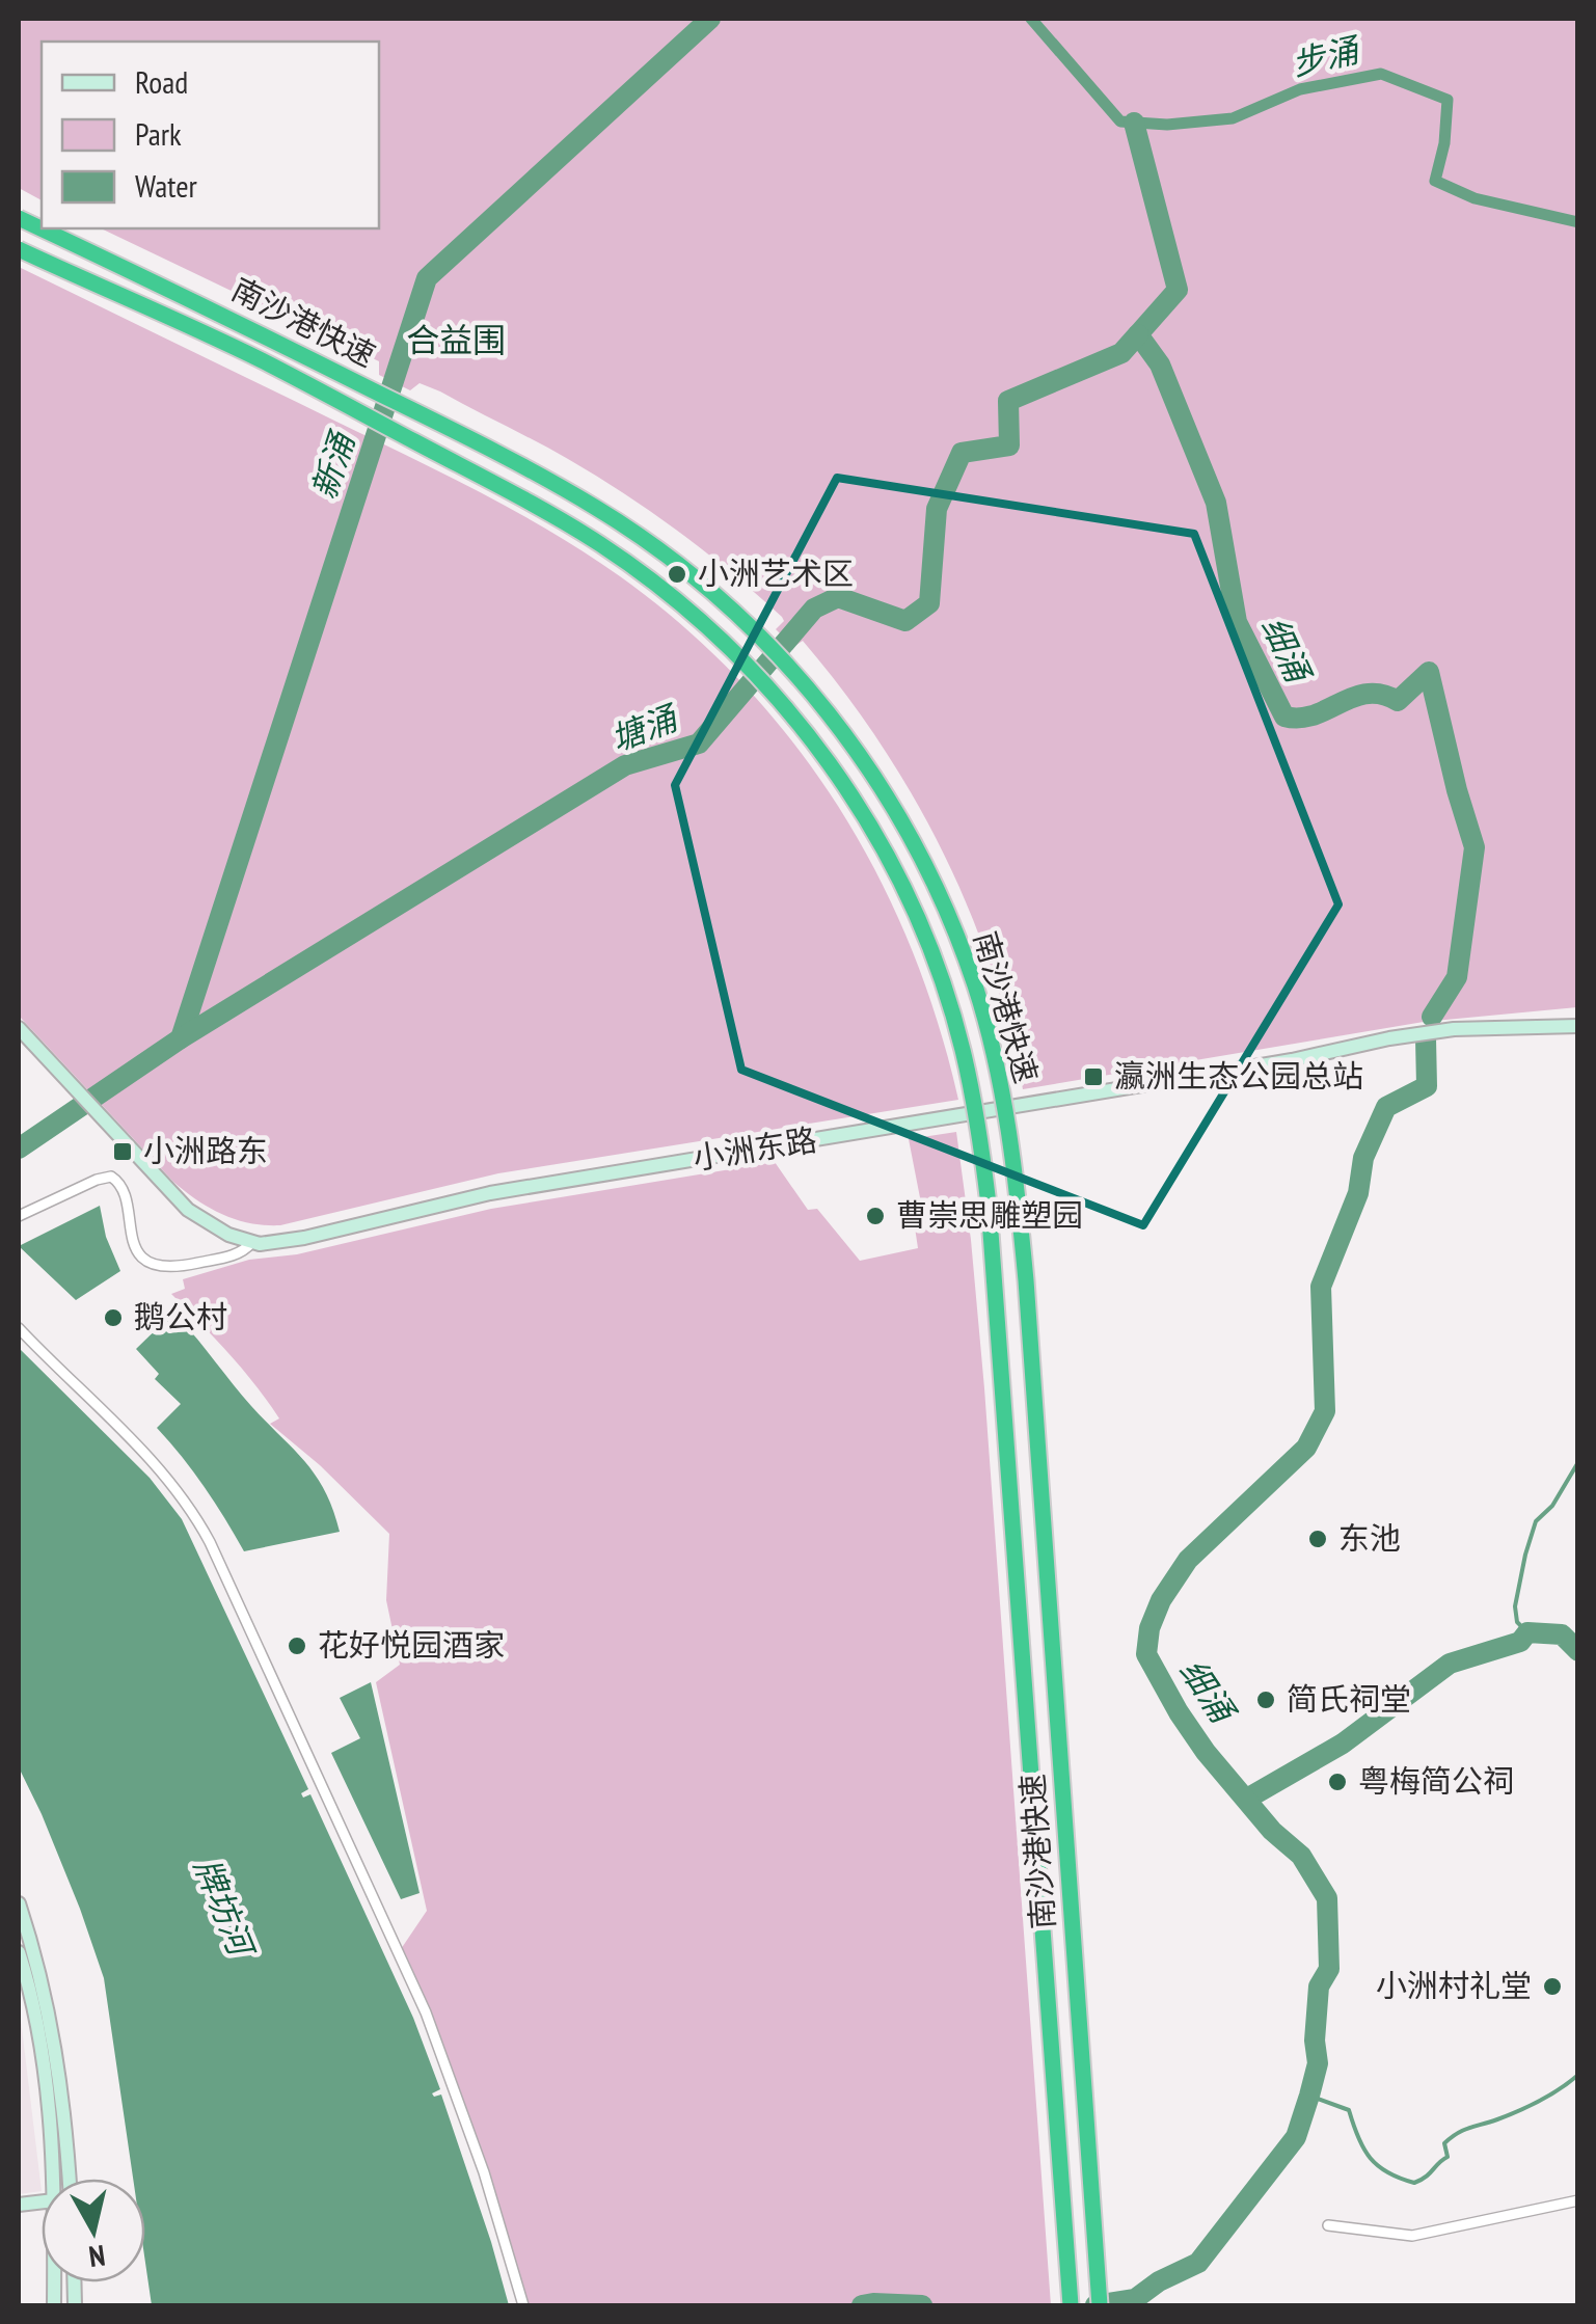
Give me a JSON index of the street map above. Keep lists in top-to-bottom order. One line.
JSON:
{"streets":{"highway":["南沙港快速"],"main road":["小洲东路"]},"districts":["合益围"],"water":["步涌","新涌","细涌","塘涌","牌坊河"],"places":{"other":["小洲艺术区","曹崇思雕塑园","鹅公村","东池","花好悦园酒家","简氏祠堂","粤梅简公祠","小洲村礼堂"],"transit":["瀛洲生态公园总站","小洲路东"]},"legend":["Road","Park","Water"],"north":"bottom"}
